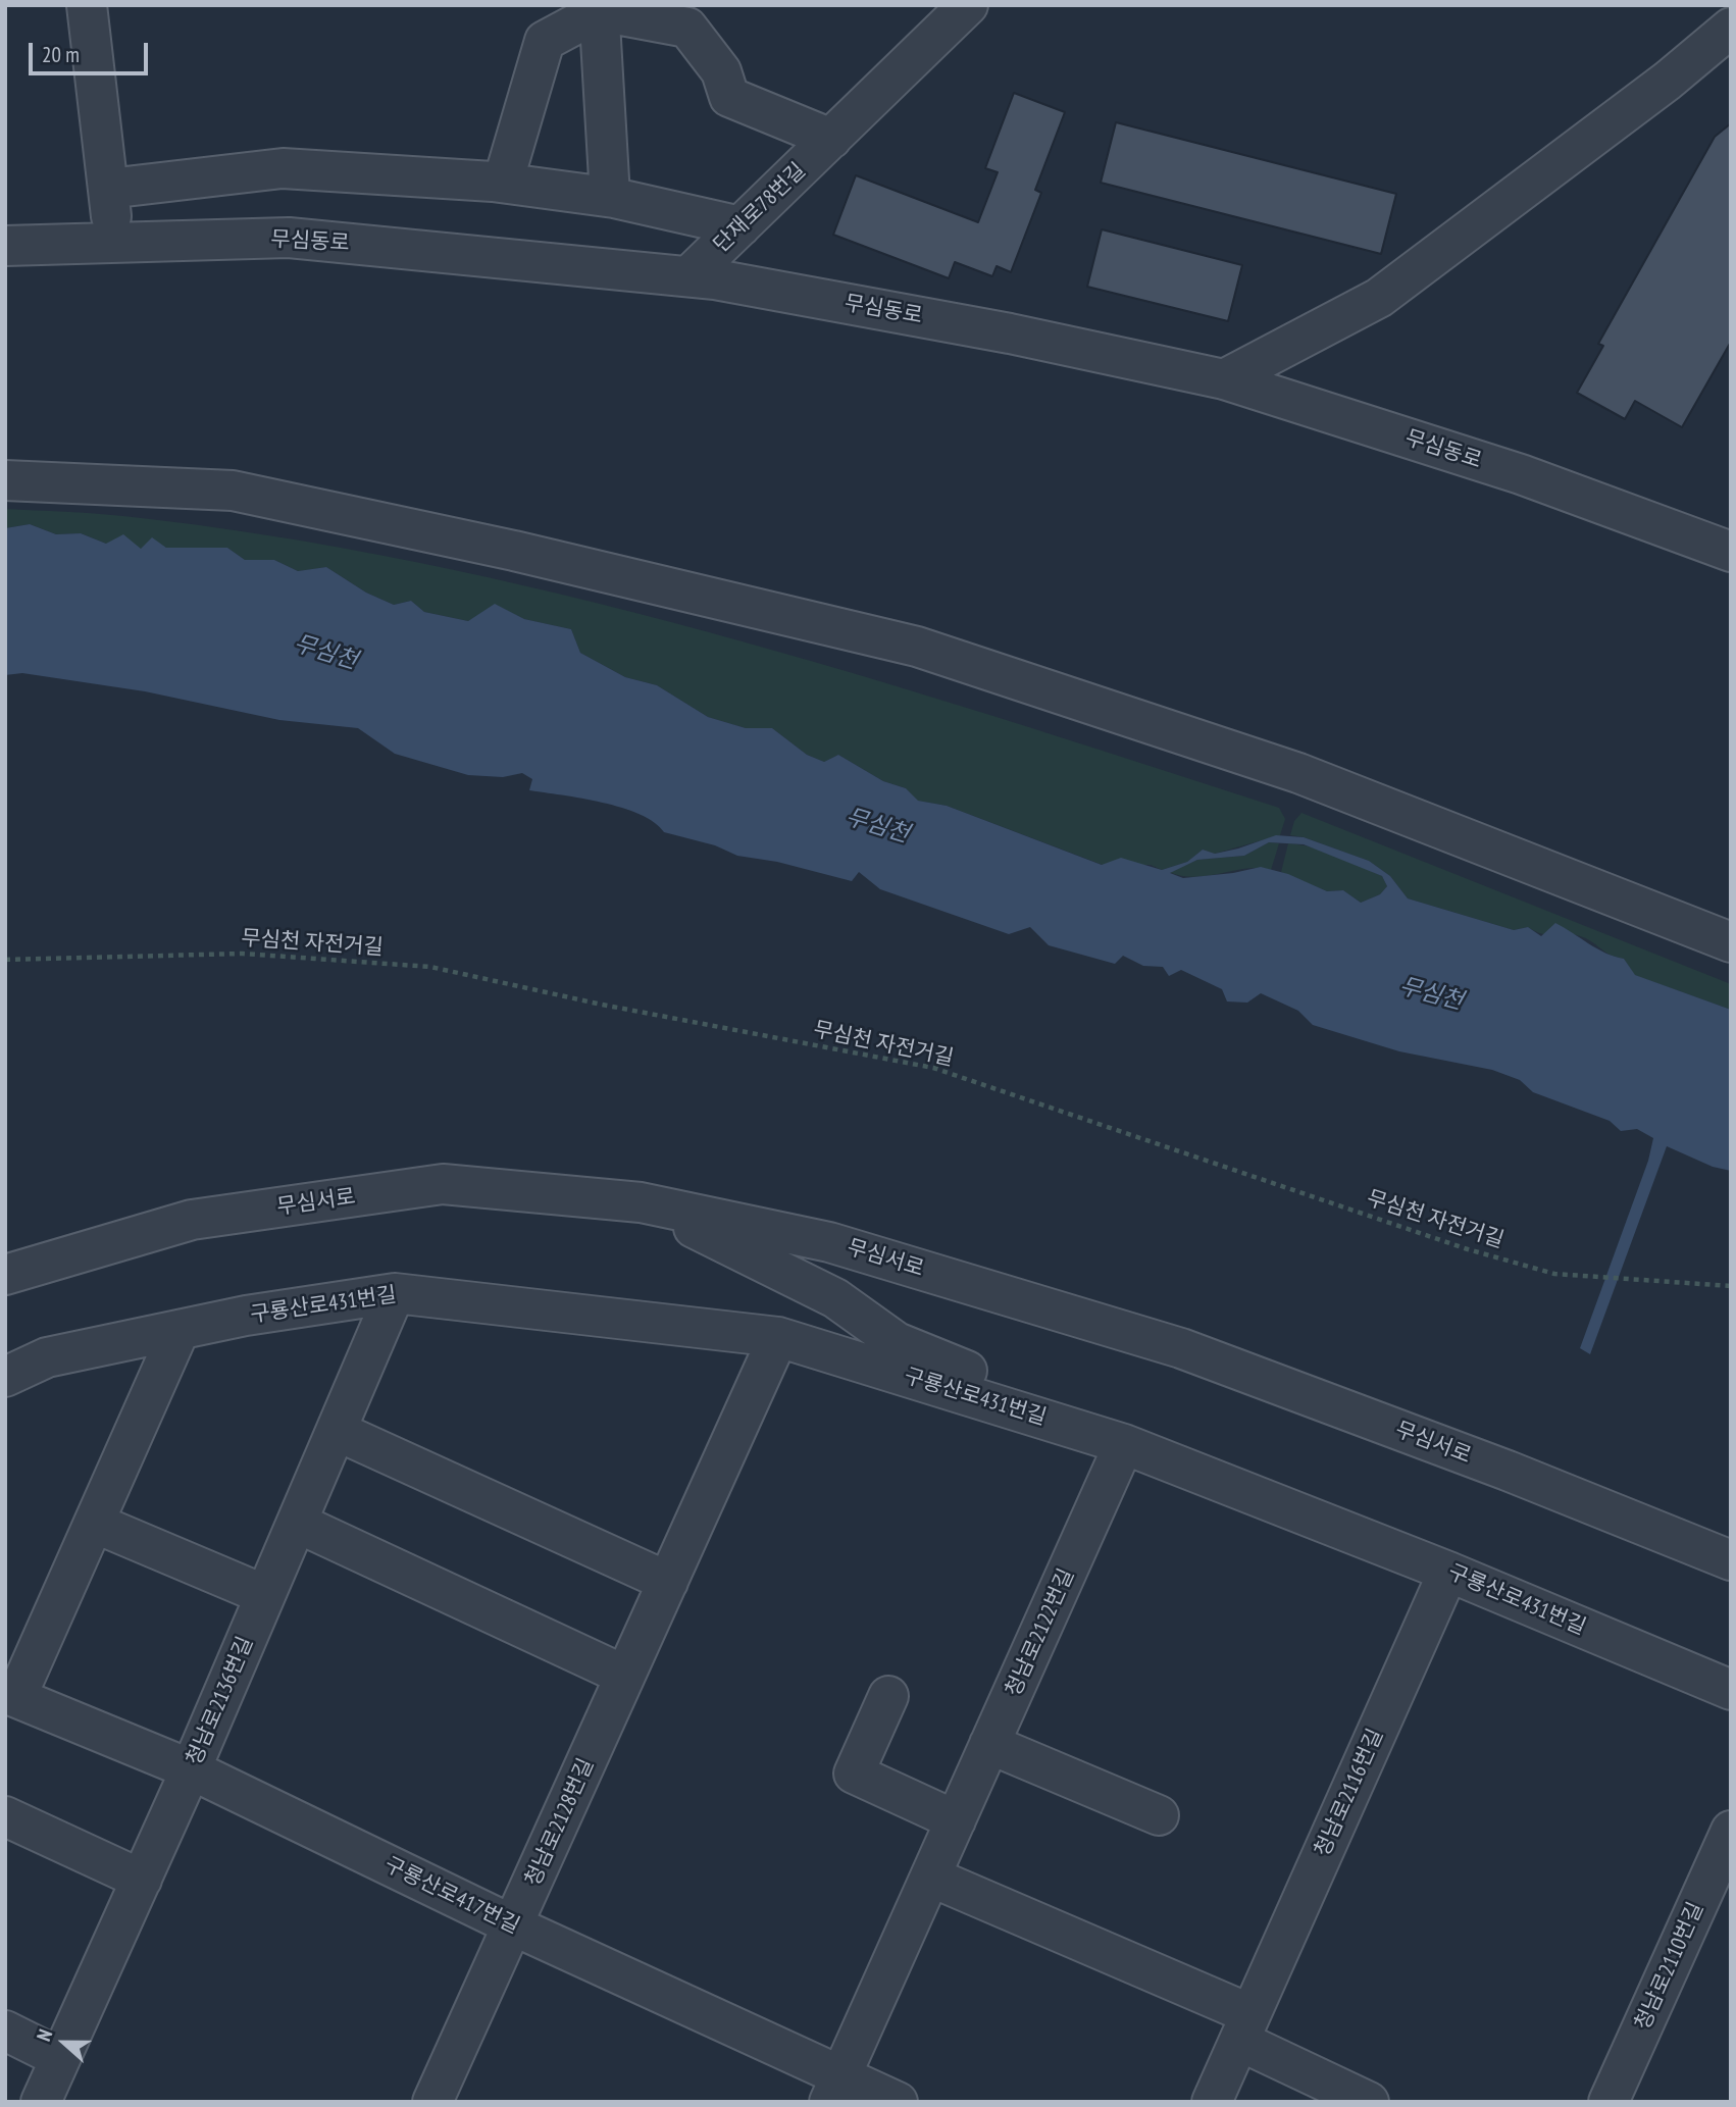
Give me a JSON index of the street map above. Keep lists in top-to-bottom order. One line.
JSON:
{"streets":{"street":["단재로78번길","무심동로","무심서로","구룡산로431번길","청남로2122번길","청남로2136번길","청남로2116번길","청남로2128번길","구룡산로417번길","청남로2110번길"],"path":["무심천 자전거길"]},"crossings":[["단재로78번길","무심동로"],["구룡산로431번길","청남로2122번길"],["구룡산로431번길","청남로2136번길"],["구룡산로431번길","청남로2116번길"],["구룡산로431번길","청남로2128번길"],["청남로2122번길","구룡산로417번길"],["청남로2136번길","구룡산로417번길"],["청남로2128번길","구룡산로417번길"]],"water":["무심천"],"scale_bar":"20 m","north":"left"}
